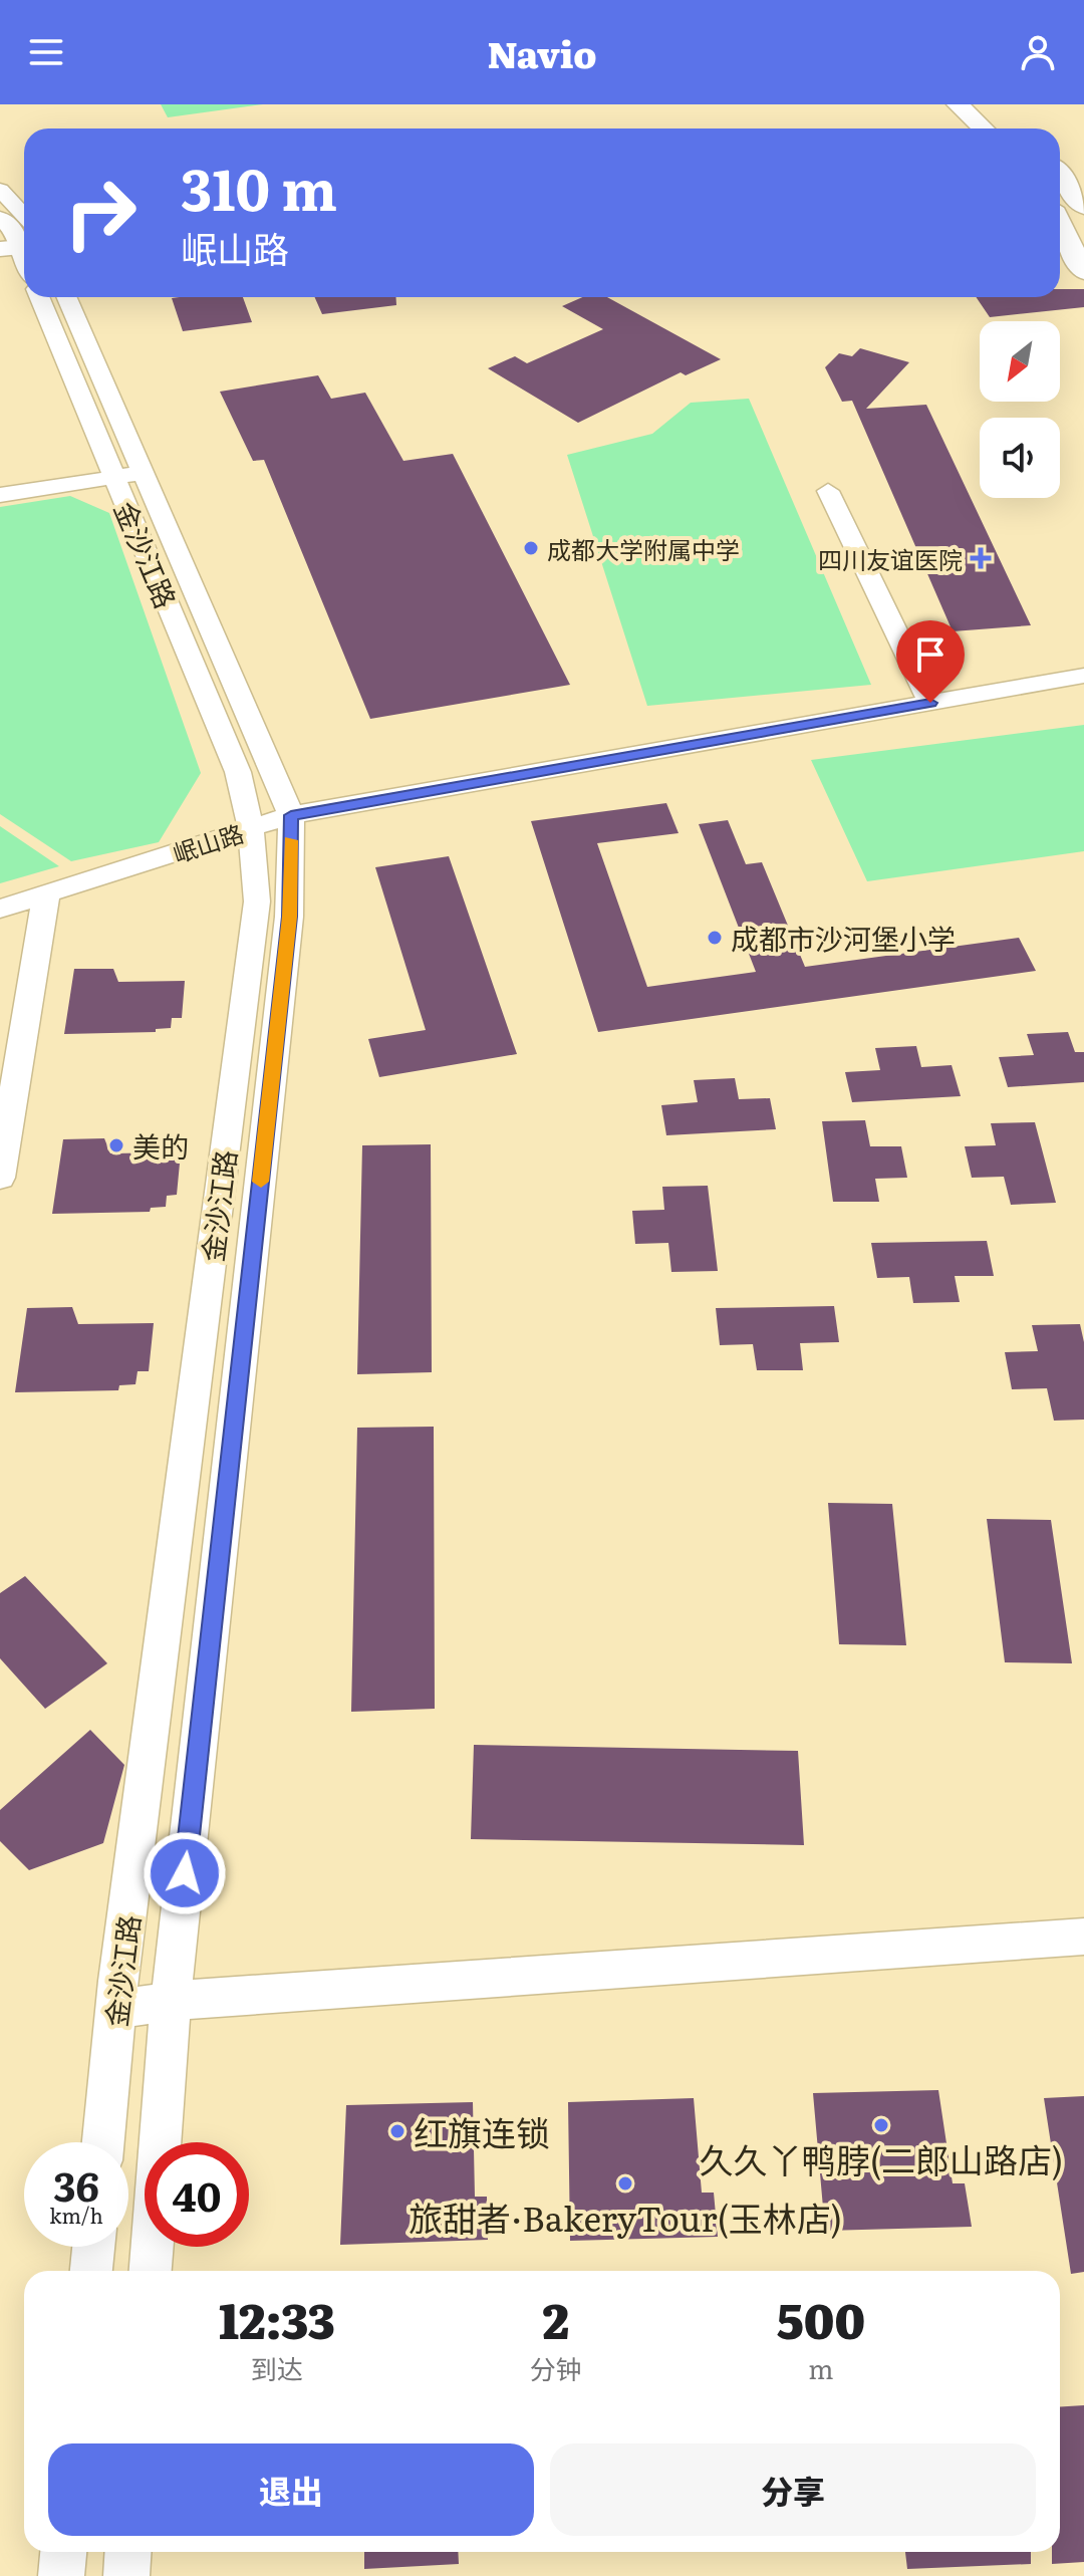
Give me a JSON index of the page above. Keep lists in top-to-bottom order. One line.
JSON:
{"streets":{"street":["金沙江路","岷山路"]},"crossings":[["金沙江路","岷山路"]],"places":{"other":["成都大学附属中学","成都市沙河堡小学","美的","久久丫鸭脖(二郎山路店)","红旗连锁","旅甜者·BakeryTour(玉林店)"],"health":["四川友谊医院"]},"north":"bottom left","page":{"header":"Navio","turn":["310 m","岷山路"],"speed":"36 km/h","limit":"40","eta":["12:33","到达","2","分钟","500","m"],"buttons":["退出","分享"]}}
